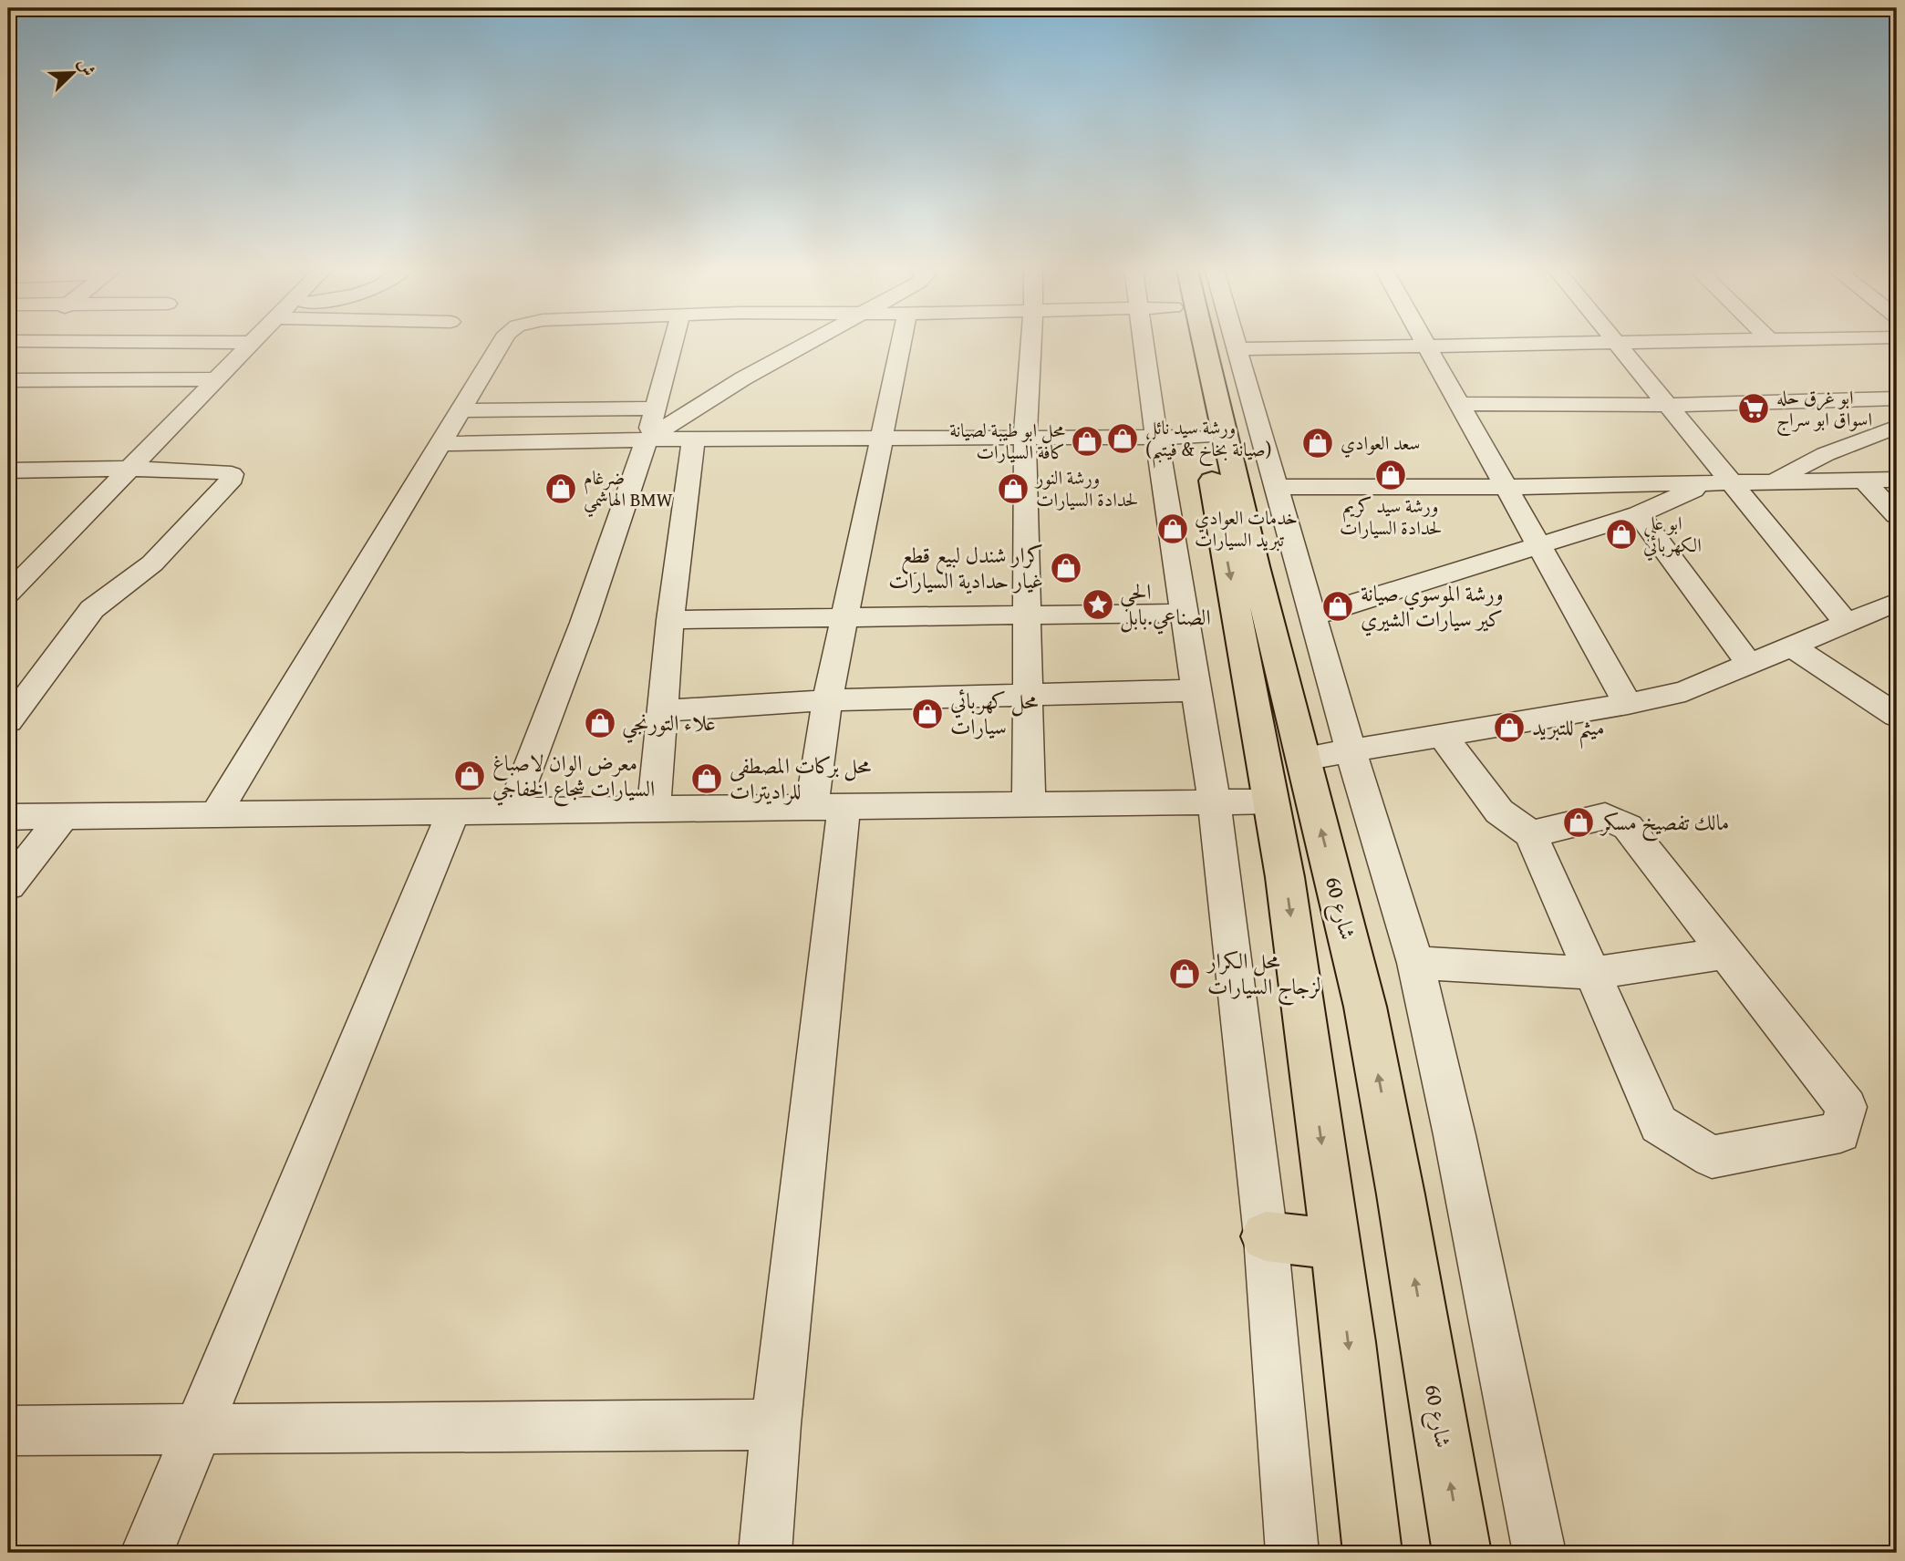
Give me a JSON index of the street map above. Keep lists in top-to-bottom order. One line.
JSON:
{"streets":{"highway":["شارع 60"]},"places":{"supermarket":["ابو غرق حله اسواق ابو سراج"],"shop":["ورشة سيد نائل (صيانة بخاخ & فيتبم)","محل ابو طيبة لصيانة كافة السيارات","سعد العوادي","ورشة سيد كريم لحدادة السيارات","ضرغام الهاشمي BMW","ورشة النور لحدادة السيارات","خدمات العوادي تبريد السيارات","ابو علي الكهربائي","كرار شندل لبيع قطع غيار حدادية السيارات","ورشة الموسوي صيانة كير سيارات الشيري","محل كهربائي سيارات","علاء التورنجي","ميثم للتبريد","معرض الوان لاصباغ السيارات شجاع الخفاجي","محل بركات المصطفى للراديترات","مالك تفصيخ مسكر","محل الكرار لزجاج السيارات"],"place":["الحي الصناعي.بابل"]},"north":"top right"}
